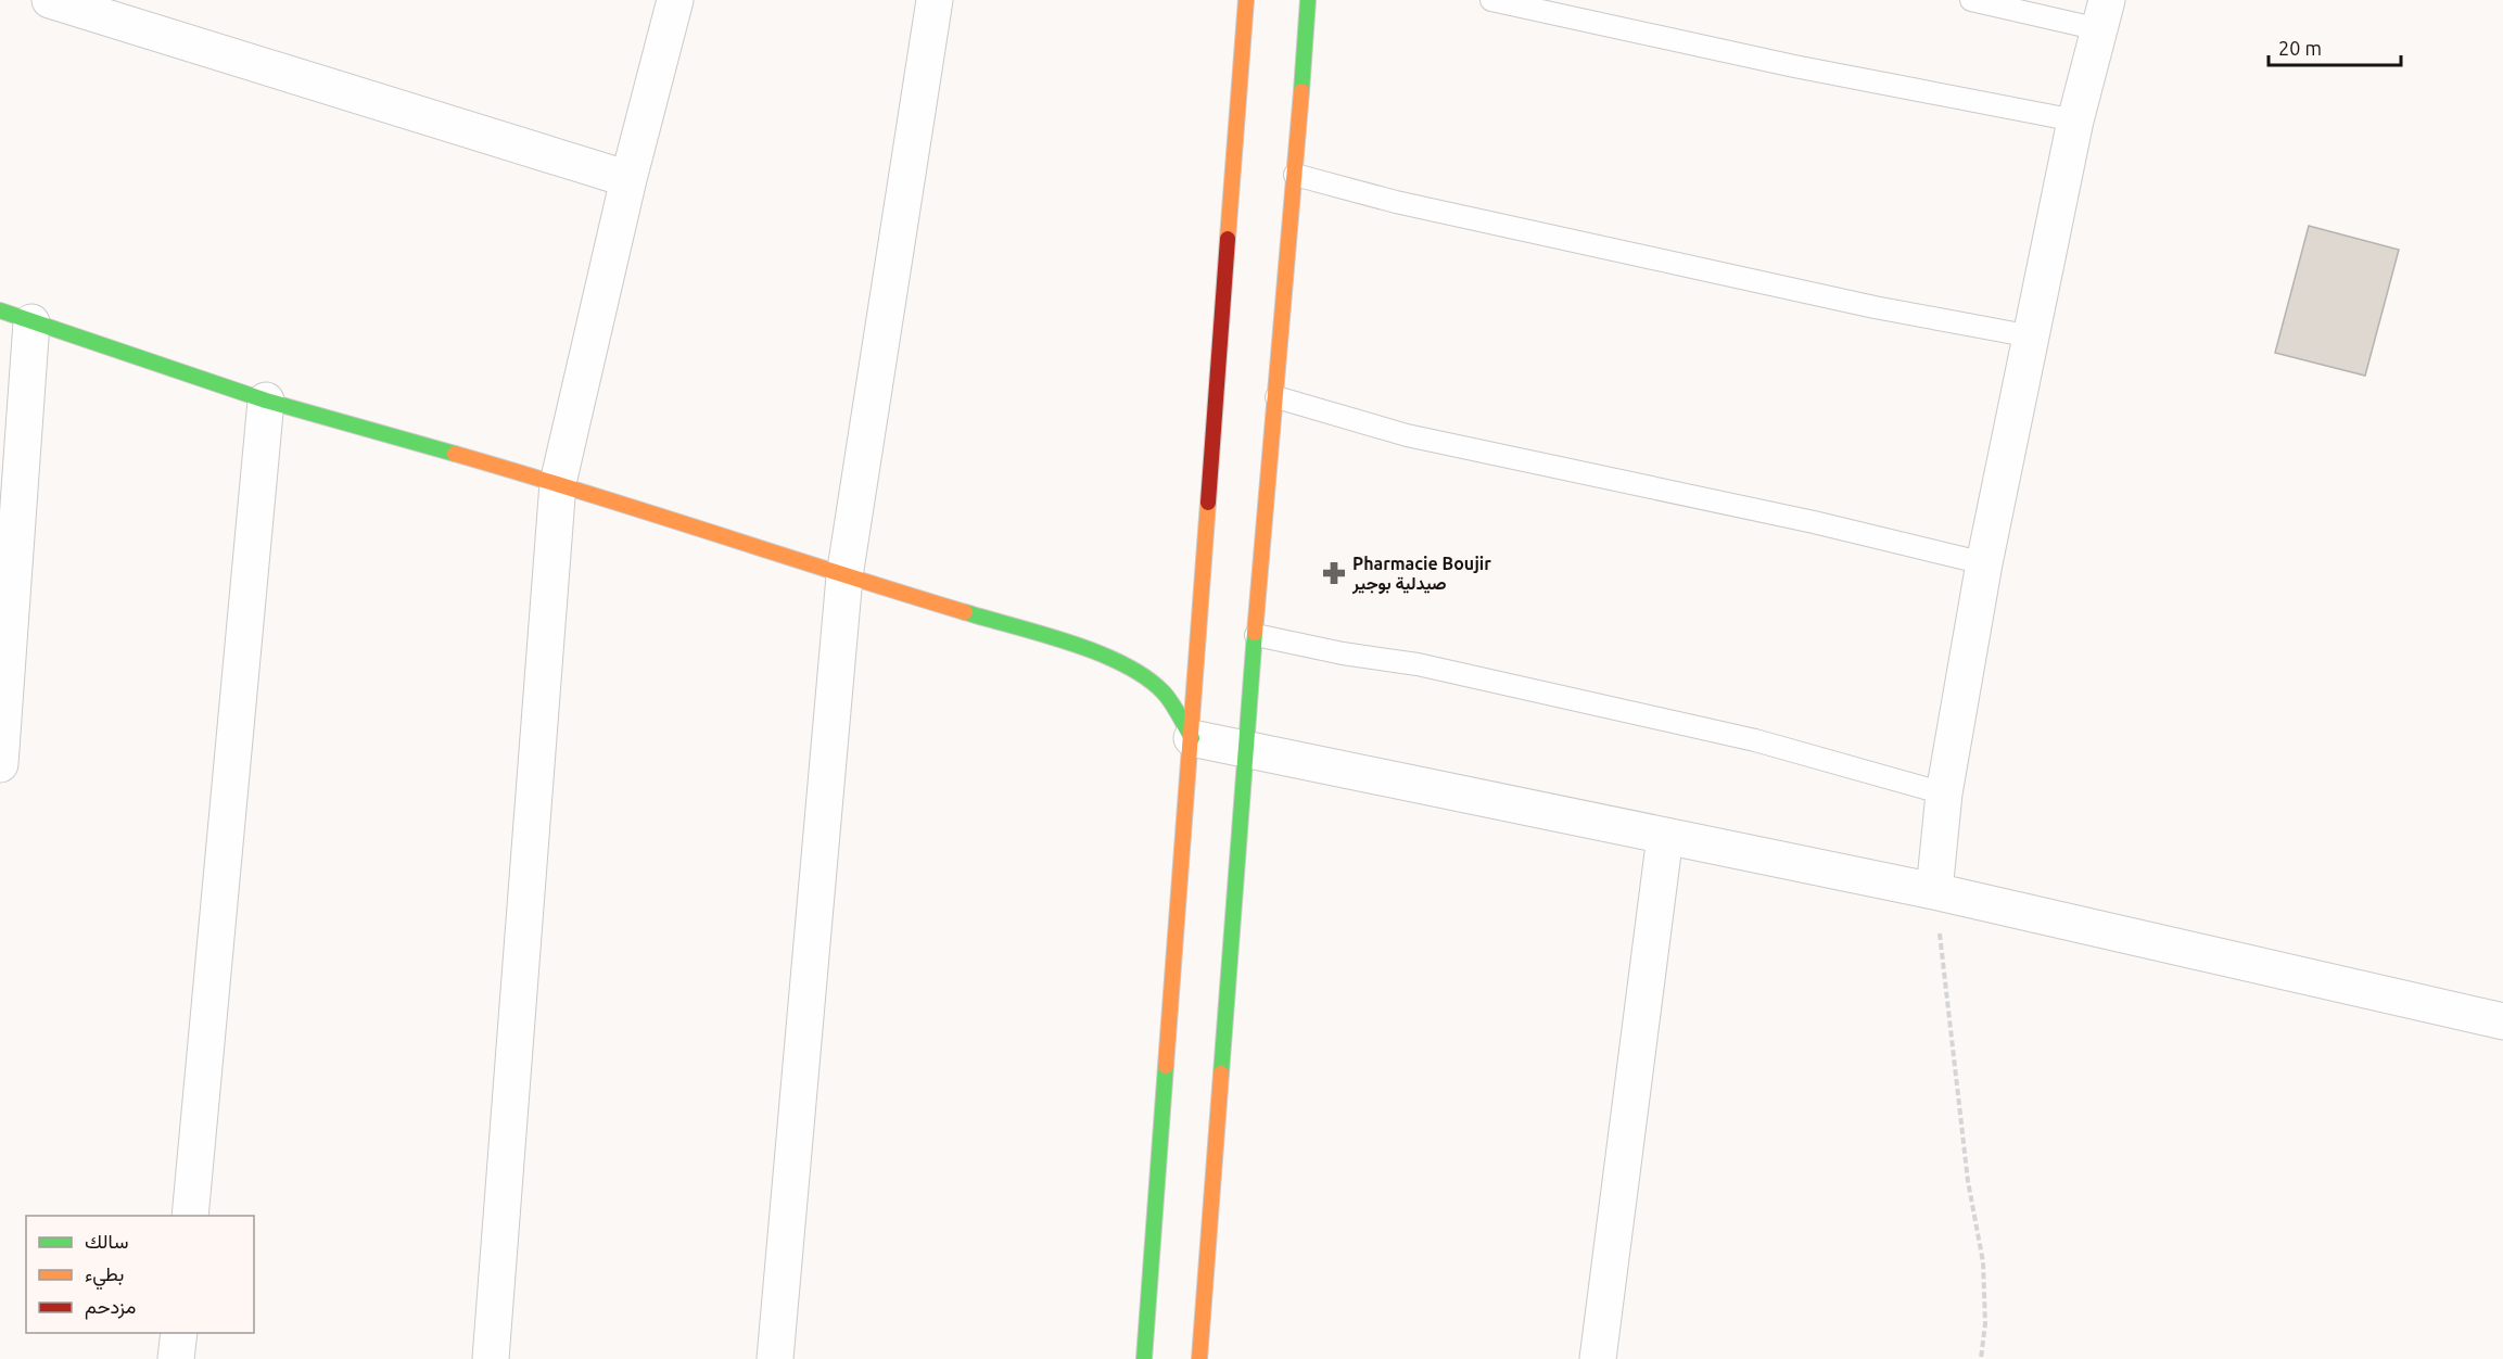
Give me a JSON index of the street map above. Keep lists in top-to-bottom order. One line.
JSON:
{"places":{"pharmacy":["Pharmacie Boujir صيدلية بوجير"]},"legend":["سالك","بطيء","مزدحم"],"scale_bar":"20 m"}
